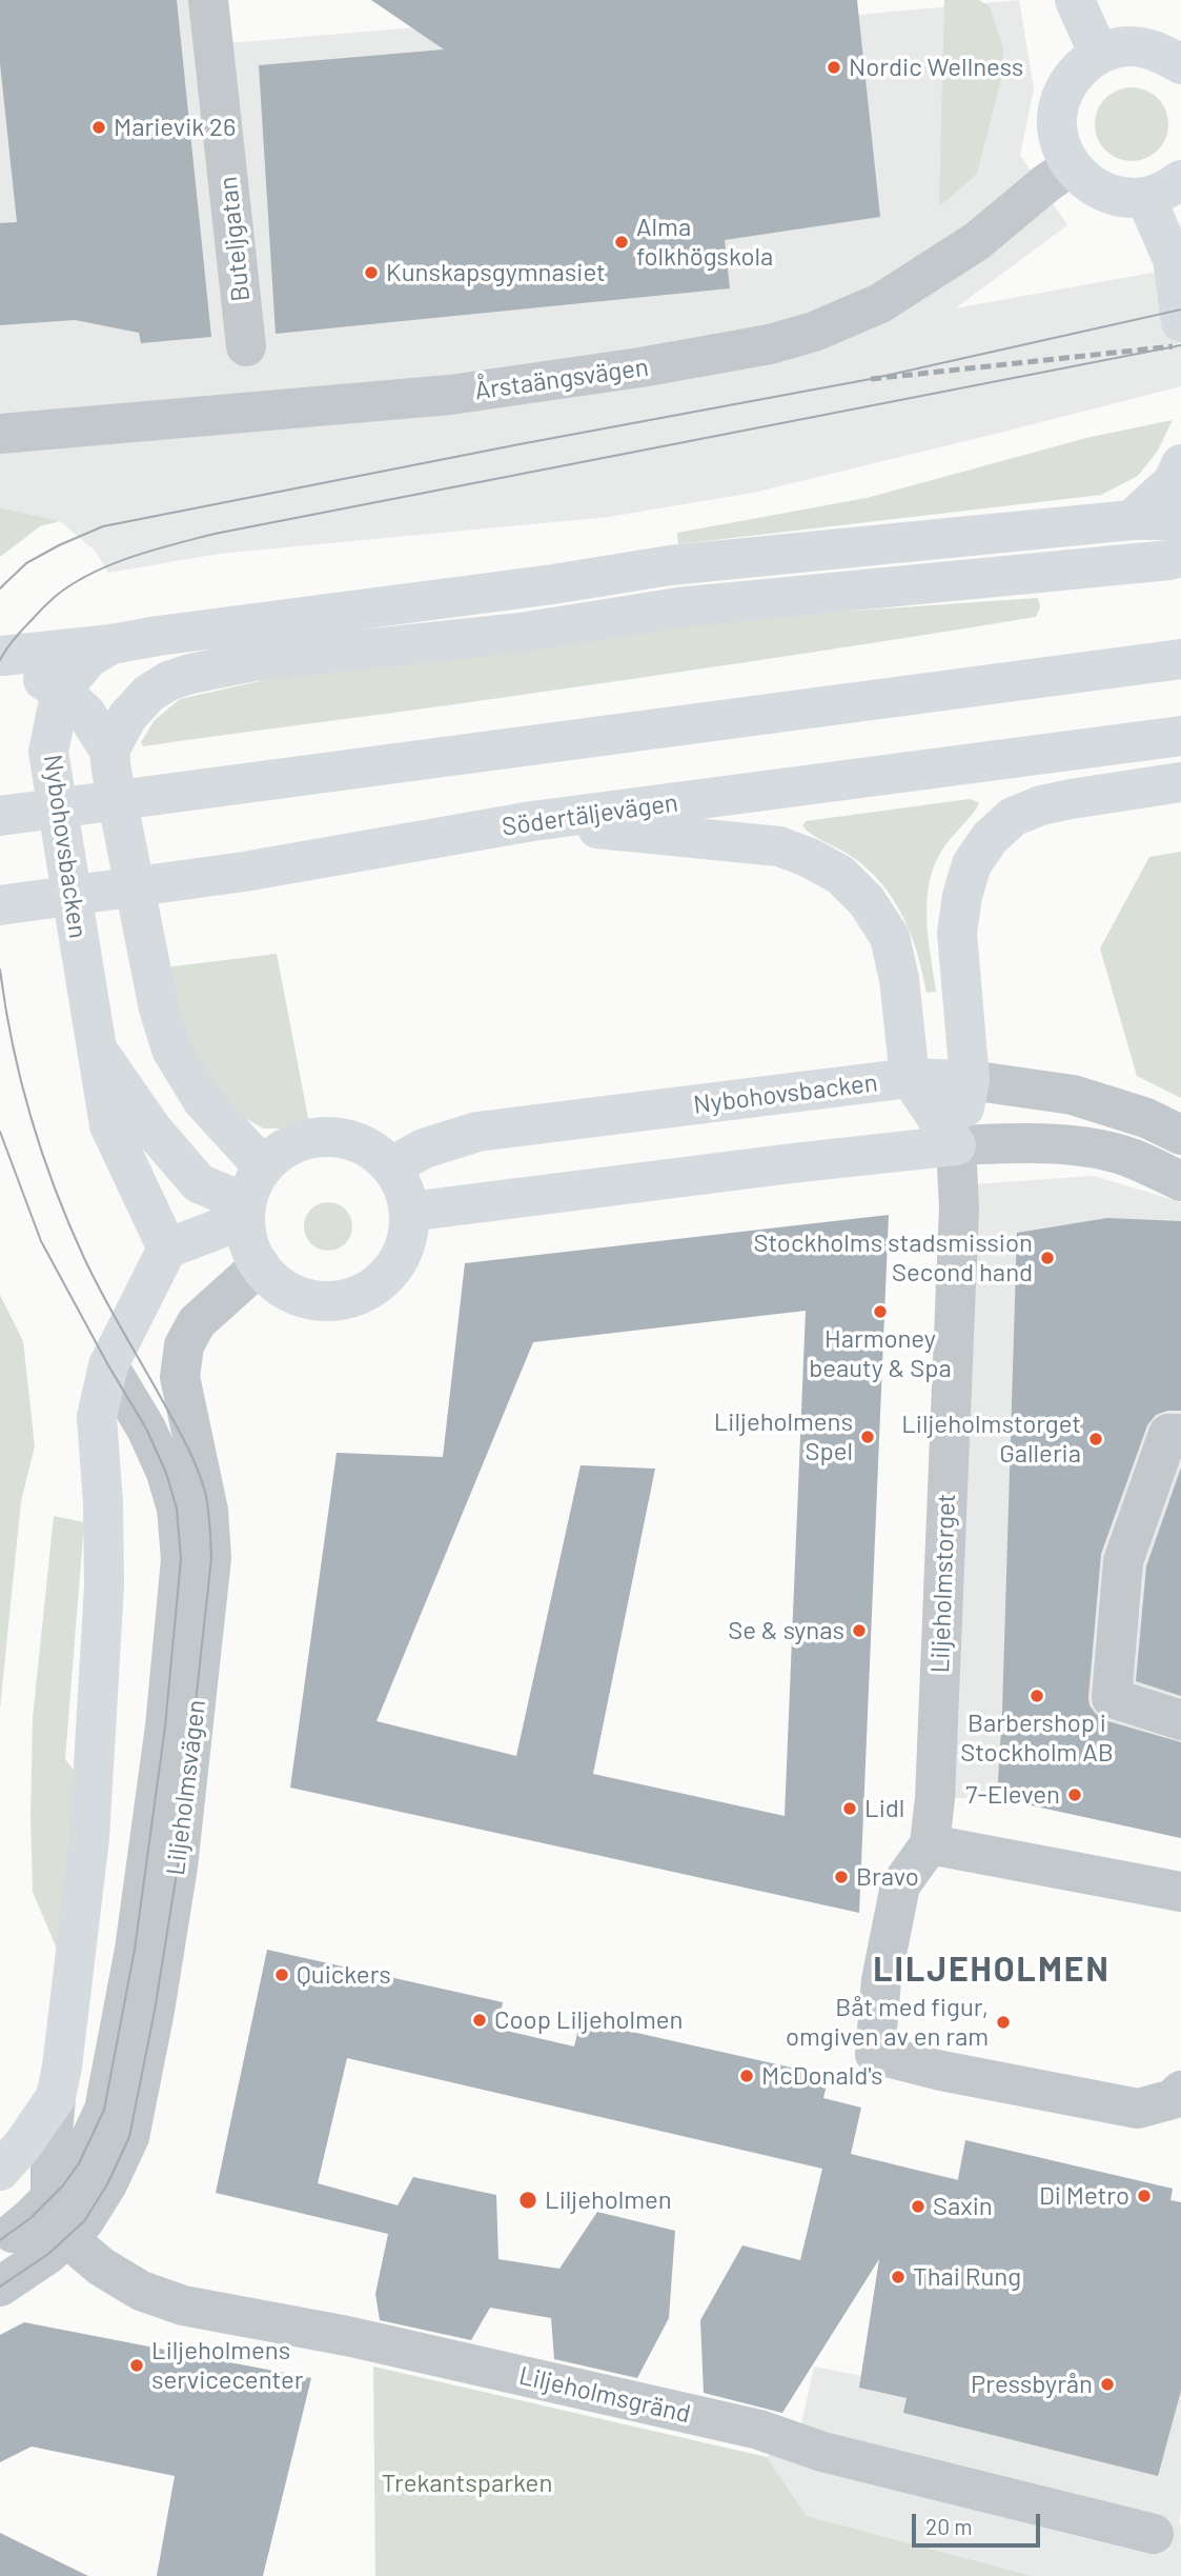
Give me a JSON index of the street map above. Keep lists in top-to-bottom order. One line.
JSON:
{"streets":{"street":["Buteljgatan","Årstaängsvägen","Södertäljevägen","Nybohovsbacken","Liljeholmstorget","Liljeholmsvägen","Liljeholmsgränd"]},"crossings":[["Nybohovsbacken","Liljeholmsvägen"],["Liljeholmsvägen","Liljeholmsgränd"]],"districts":["LILJEHOLMEN"],"parks":["Trekantsparken"],"places":["Nordic Wellness","Marievik 26","Alma folkhögskola","Kunskapsgymnasiet","Stockholms stadsmission Second hand","Harmoney beauty & Spa","Liljeholmens Spel","Liljeholmstorget Galleria","Se & synas","Barbershop i Stockholm AB","7-Eleven","Lidl","Bravo","Quickers","Coop Liljeholmen","Båt med figur, omgiven av en ram","McDonald's","Di Metro","Liljeholmen","Saxin","Thai Rung","Liljeholmens servicecenter","Pressbyrån"],"scale_bar":"20 m"}
